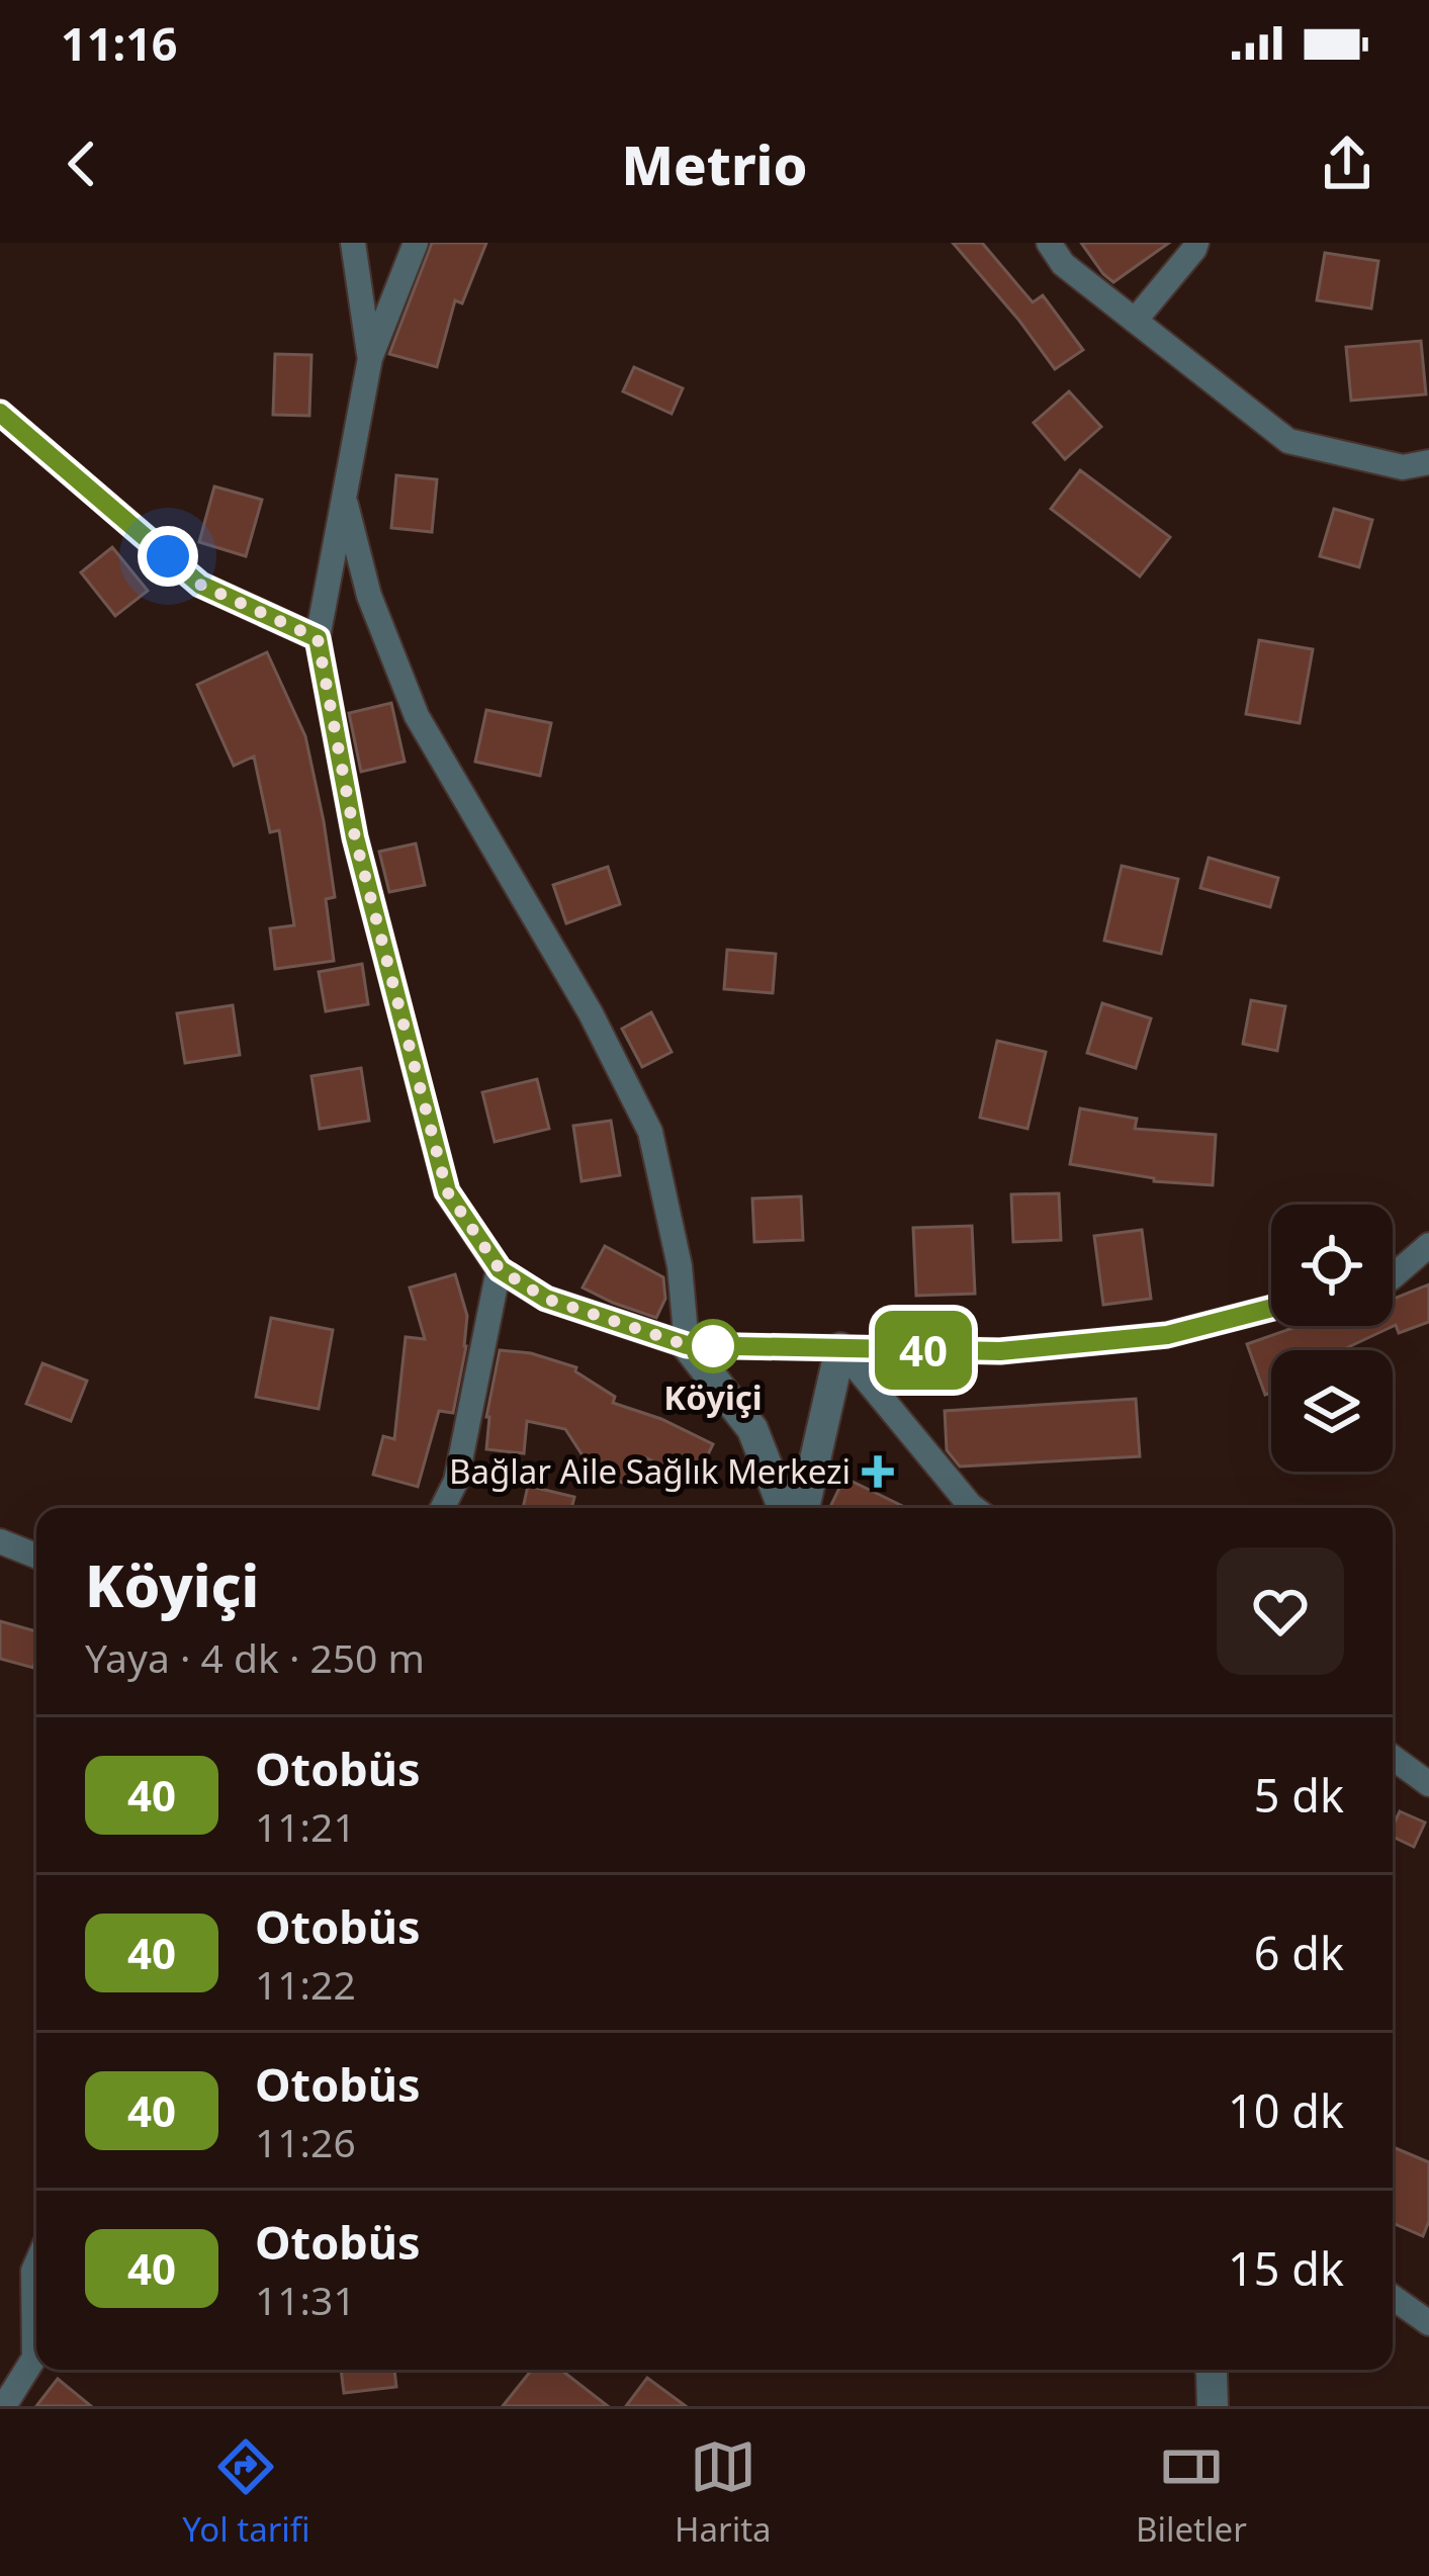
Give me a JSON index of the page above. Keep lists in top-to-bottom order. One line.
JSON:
{"places":{"other":["Köyiçi"],"health":["Bağlar Aile Sağlık Merkezi"]},"lines":["bus line 40"],"page":{"status":"11:16","header":"Metrio","on_map":"40","heading":["Köyiçi","Yaya · 4 dk · 250 m"],"list":[{"mark":"40","name":"Otobüs","note":"11:21","value":"5 dk"},{"mark":"40","name":"Otobüs","note":"11:22","value":"6 dk"},{"mark":"40","name":"Otobüs","note":"11:26","value":"10 dk"},{"mark":"40","name":"Otobüs","note":"11:31","value":"15 dk"}],"tabs":["Yol tarifi","Harita","Biletler"]}}
